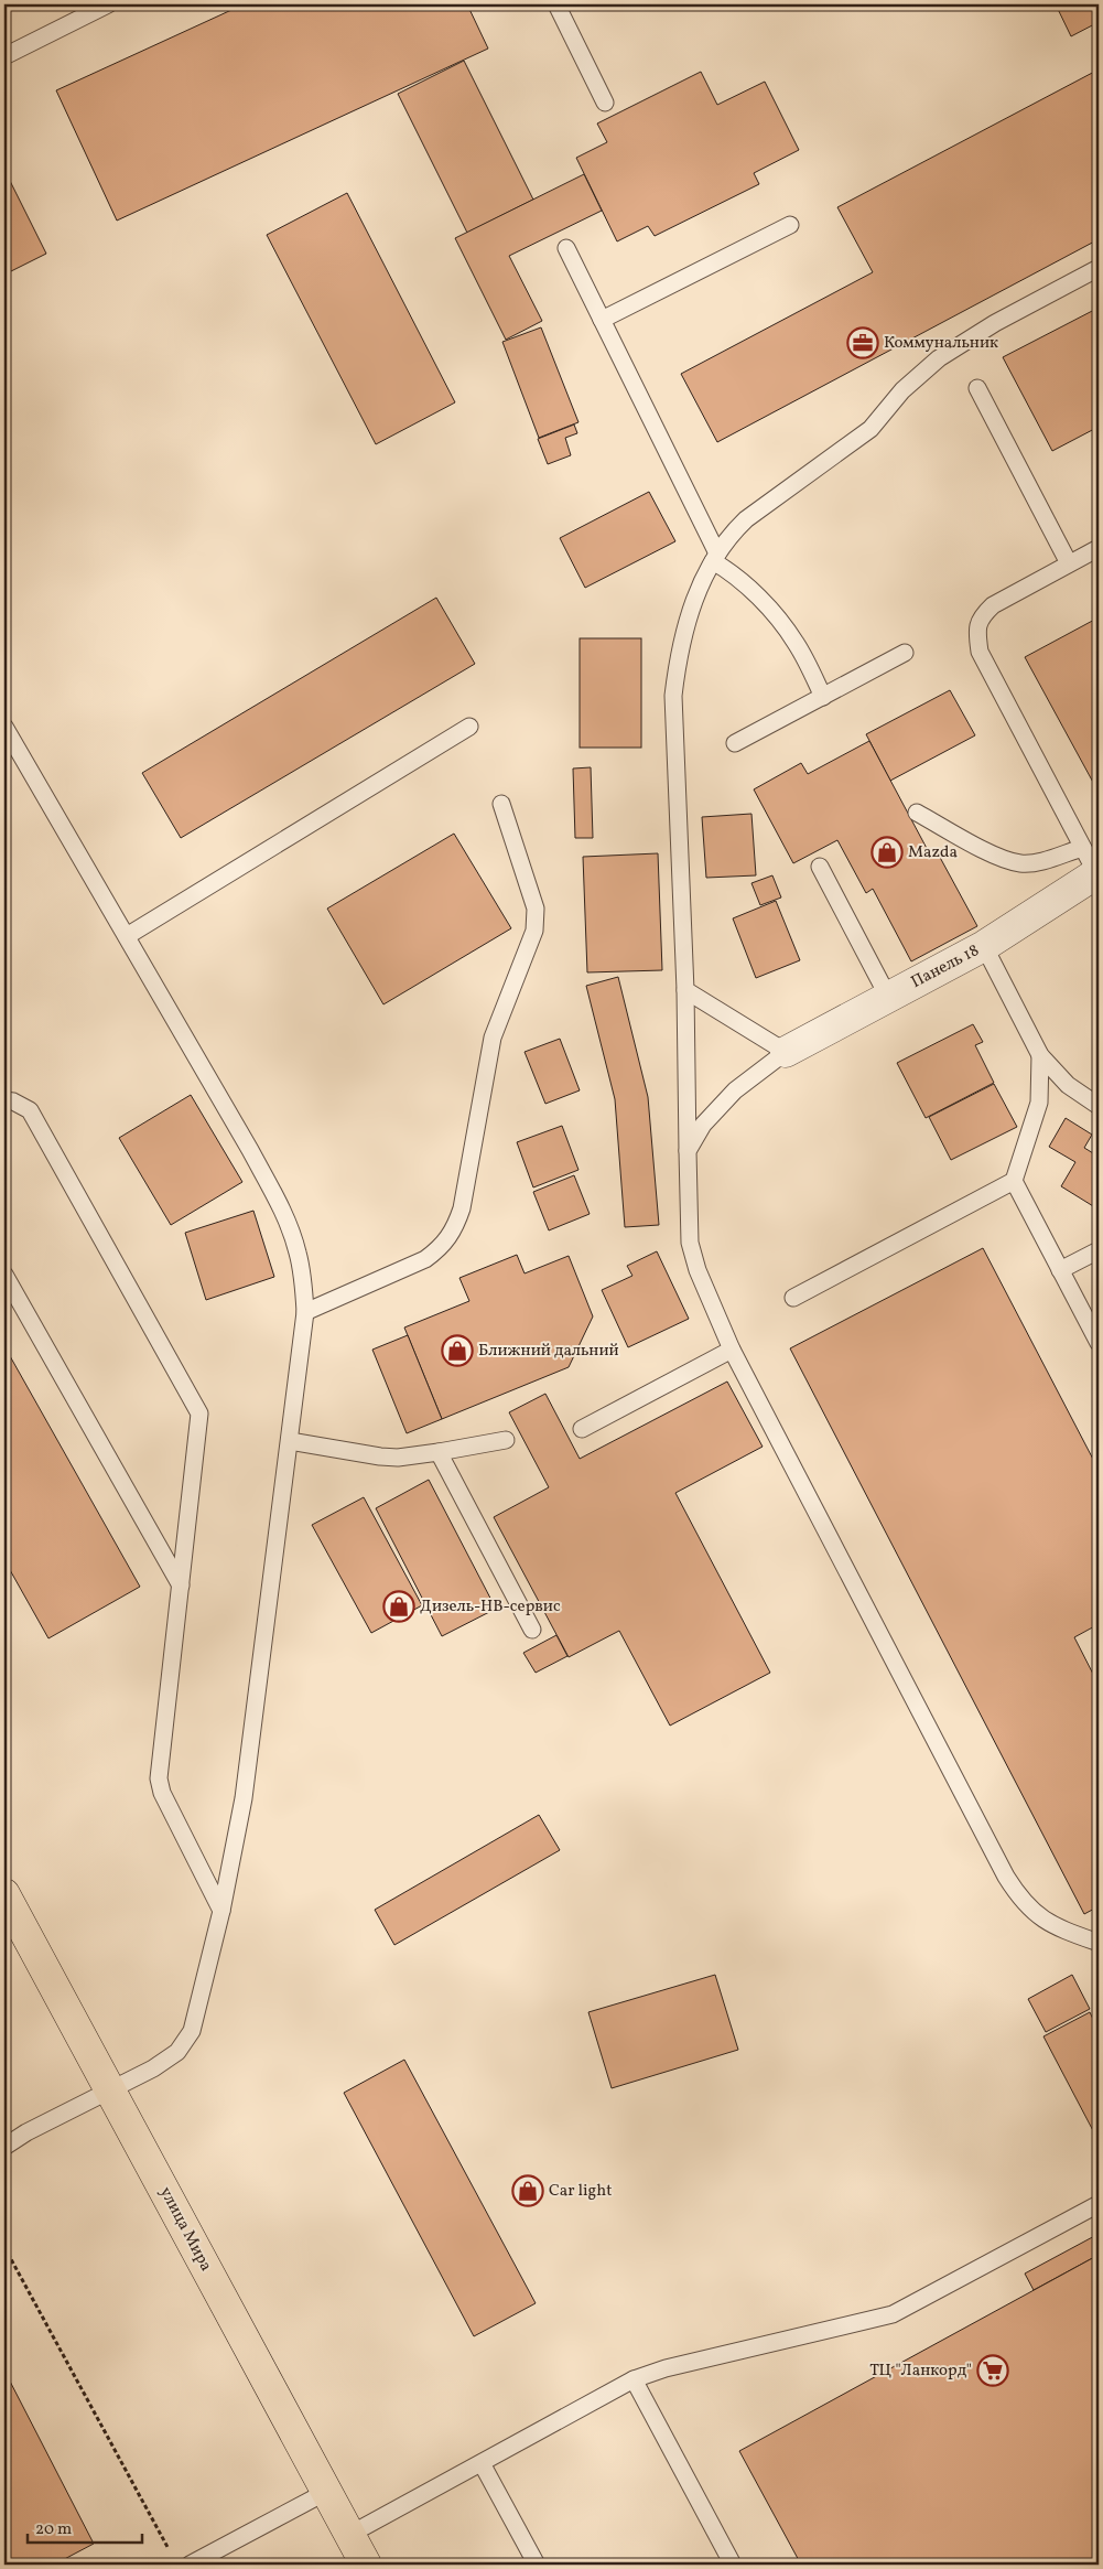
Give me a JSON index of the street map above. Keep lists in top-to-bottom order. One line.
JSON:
{"streets":{"main road":["улица Мира"],"street":["Панель 18"]},"places":{"office":["Коммунальник"],"shop":["Mazda","Ближний дальний","Дизель-НВ-сервис","Car light"],"supermarket":["ТЦ \"Ланкорд\""]},"scale_bar":"20 m"}
